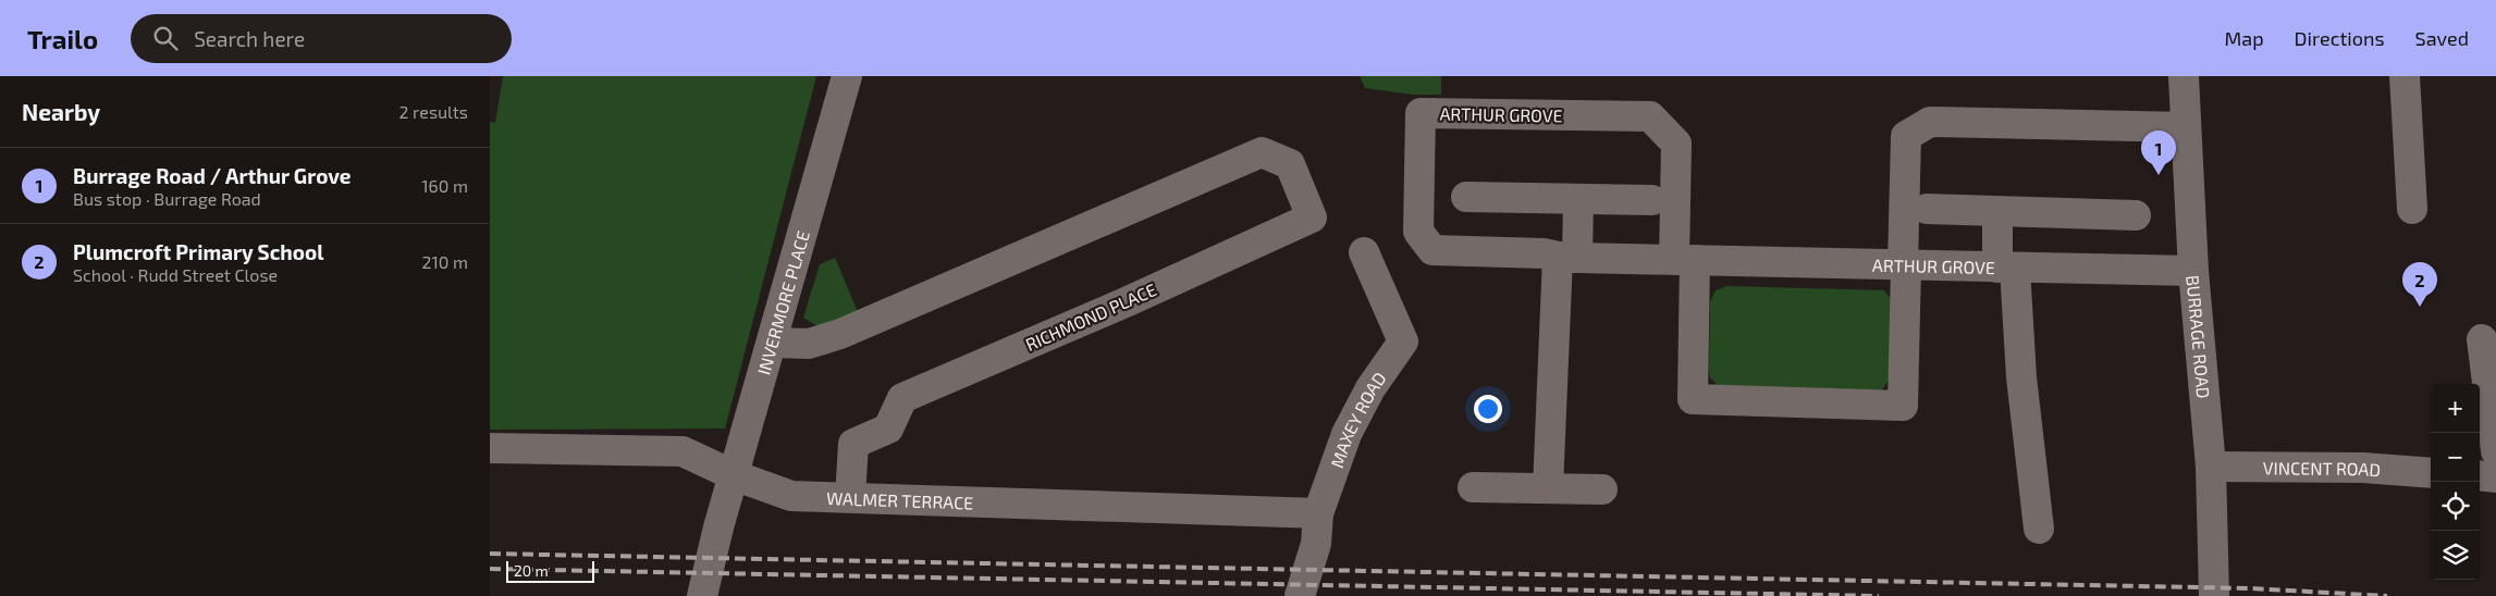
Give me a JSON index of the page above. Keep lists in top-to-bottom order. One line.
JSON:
{"streets":{"street":["ARTHUR GROVE","INVERMORE PLACE","RICHMOND PLACE","BURRAGE ROAD","MAXEY ROAD","VINCENT ROAD","WALMER TERRACE"]},"crossings":[["ARTHUR GROVE","BURRAGE ROAD"],["INVERMORE PLACE","RICHMOND PLACE"],["INVERMORE PLACE","WALMER TERRACE"],["RICHMOND PLACE","WALMER TERRACE"],["BURRAGE ROAD","VINCENT ROAD"],["MAXEY ROAD","WALMER TERRACE"]],"scale_bar":"20 m","page":{"header":"Trailo","search":"Search here","nav":["Map","Directions","Saved"],"heading":["Nearby","2 results"],"pins":["1","2"],"list":[{"mark":"1","name":"Burrage Road / Arthur Grove","note":"Bus stop · Burrage Road","value":"160 m"},{"mark":"2","name":"Plumcroft Primary School","note":"School · Rudd Street Close","value":"210 m"}],"map_buttons":["+","−"],"scale":"20 m"}}
